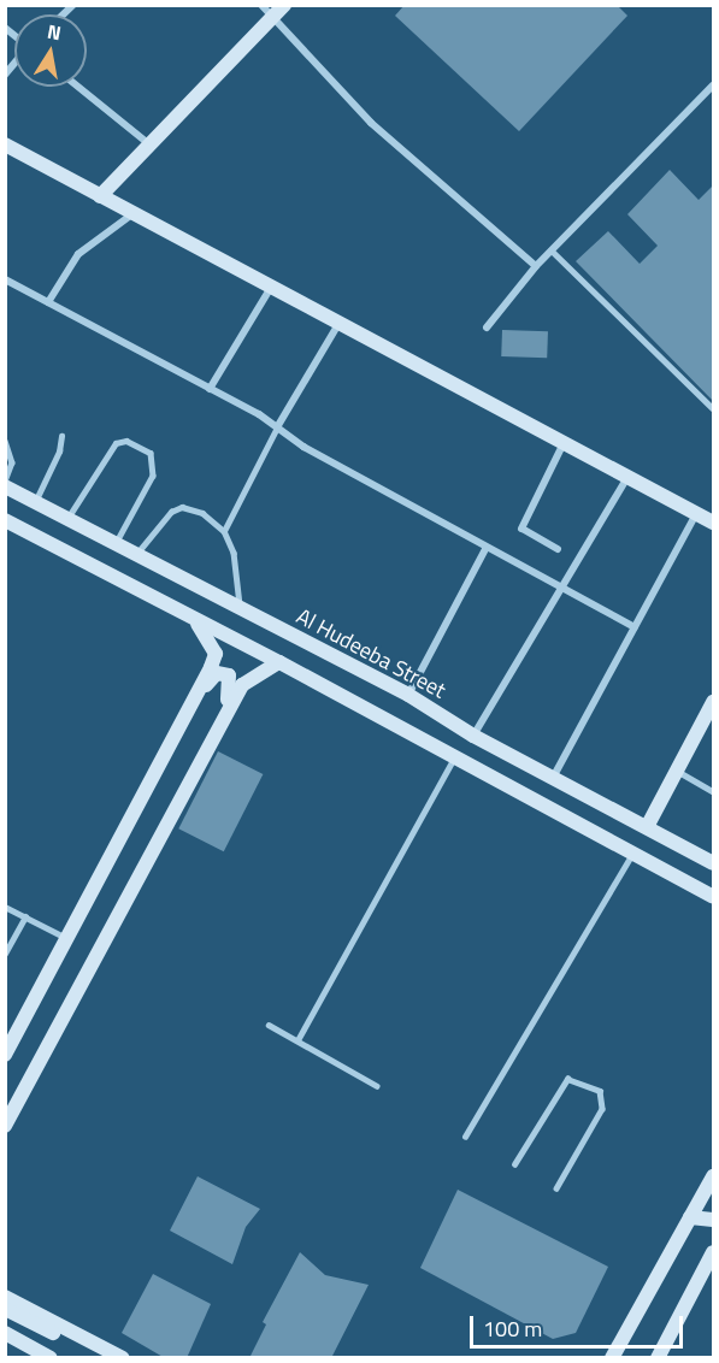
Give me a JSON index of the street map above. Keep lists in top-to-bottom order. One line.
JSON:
{"streets":{"street":["Al Hudeeba Street"]},"scale_bar":"100 m","north":"top"}
